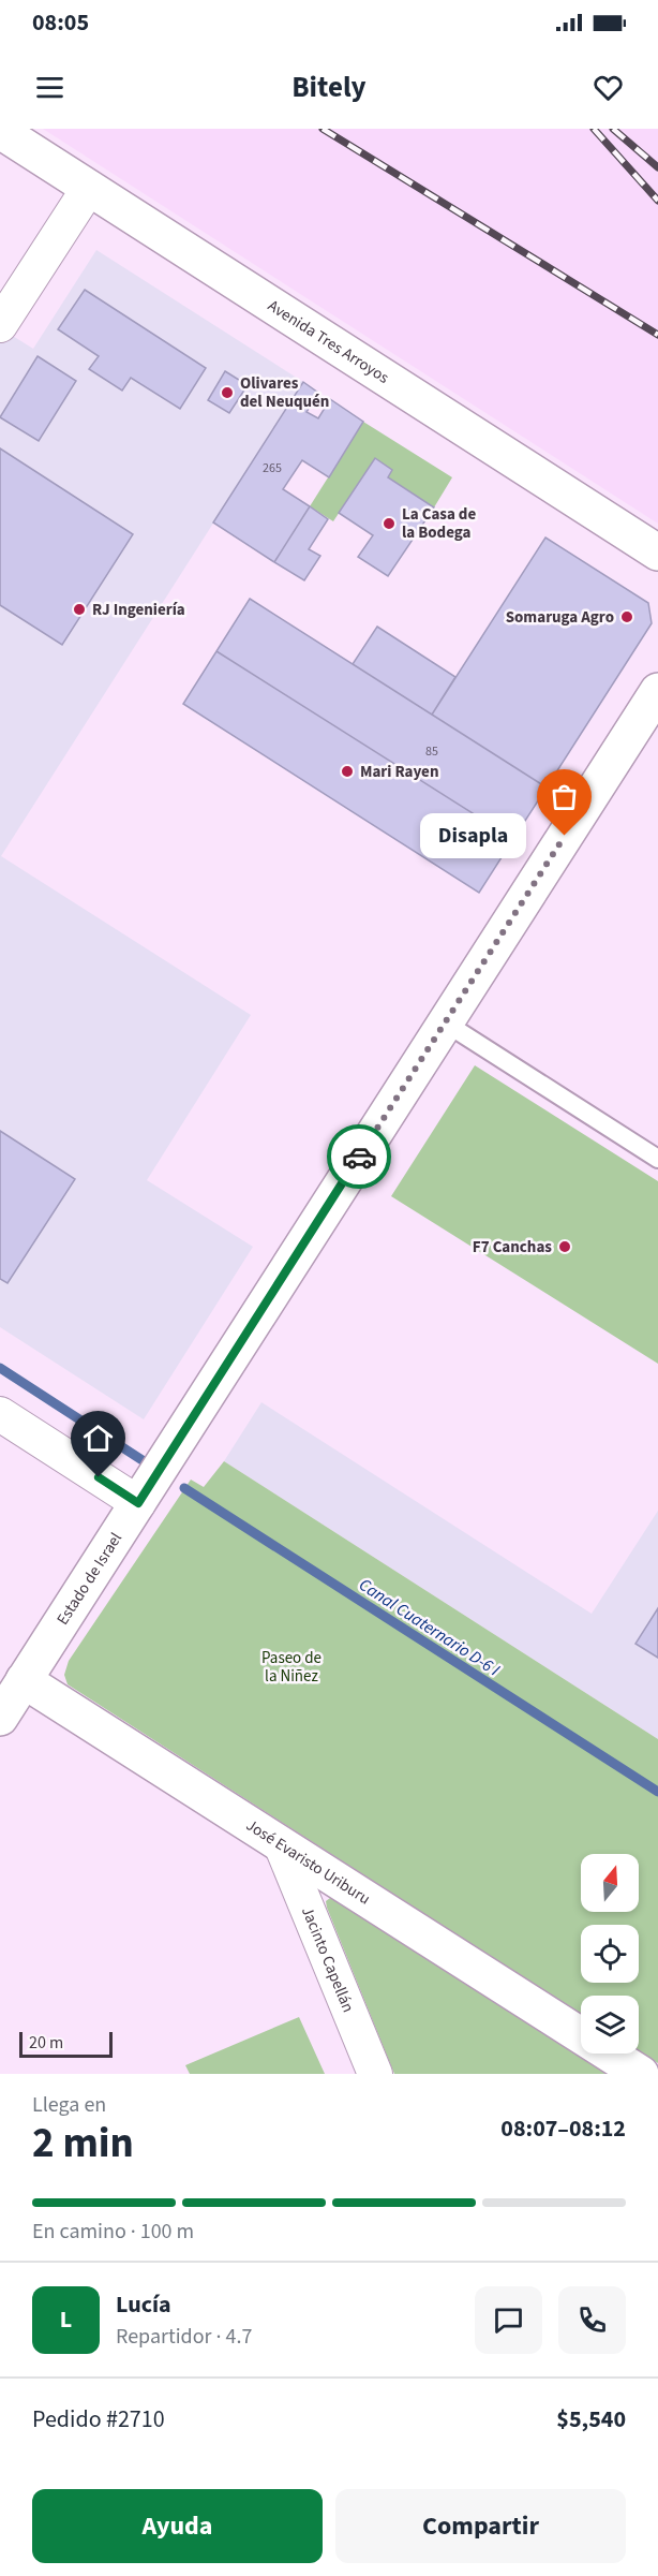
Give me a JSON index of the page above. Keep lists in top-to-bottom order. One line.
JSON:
{"streets":{"street":["Avenida Tres Arroyos","Estado de Israel","José Evaristo Uriburu","Jacinto Capellán"]},"crossings":[["Estado de Israel","José Evaristo Uriburu"],["José Evaristo Uriburu","Jacinto Capellán"]],"water":["Canal Cuaternario D-6 I"],"parks":["Paseo de la Niñez"],"places":["Olivares del Neuquén","La Casa de la Bodega","RJ Ingeniería","Somaruga Agro","Mari Rayen","Disapla","F7 Canchas"],"house_numbers":["265","85"],"scale_bar":"20 m","north":"top","page":{"status":"08:05","header":"Bitely","bubble":"Disapla","scale":"20 m","heading":["2 min","Llega en","08:07–08:12"],"panel":["Lucía","Repartidor · 4.7","Pedido #2710","$5,540"],"bar":"En camino · 100 m","round":"L","buttons":["Ayuda","Compartir"]}}
